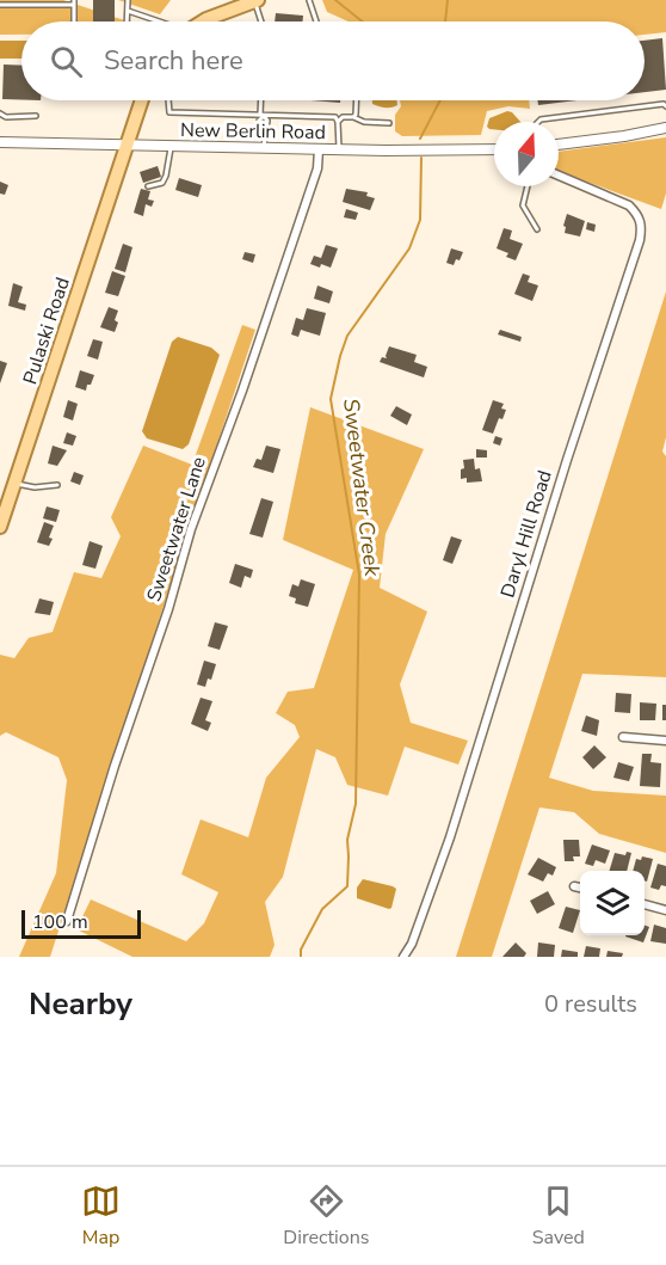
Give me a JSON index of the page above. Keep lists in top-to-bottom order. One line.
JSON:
{"streets":{"main road":["Pulaski Road"],"street":["New Berlin Road","Sweetwater Lane","Daryl Hill Road"]},"crossings":[["New Berlin Road","Pulaski Road"],["New Berlin Road","Sweetwater Lane"]],"water":["Sweetwater Creek"],"scale_bar":"100 m","north":"top","page":{"search":"Search here","scale":"100 m","heading":["Nearby","0 results"],"nav":["Map","Directions","Saved"]}}
